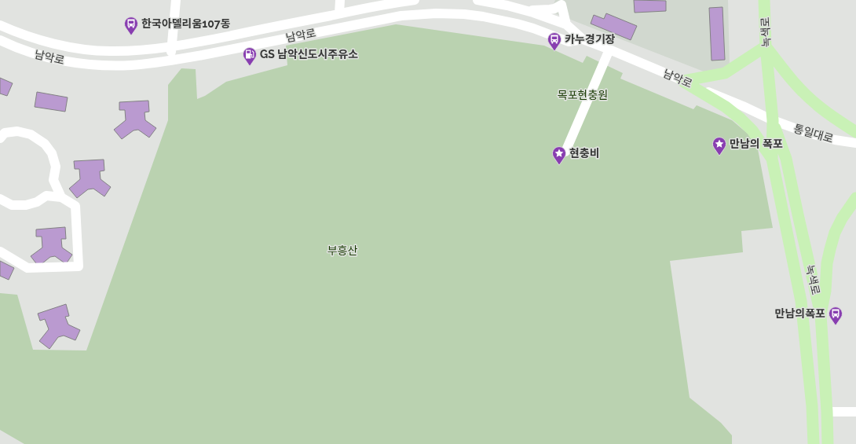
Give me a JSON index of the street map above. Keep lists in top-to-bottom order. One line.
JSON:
{"streets":{"main road":["녹색로"],"street":["남악로","통일대로"]},"crossings":[["녹색로","남악로"],["녹색로","통일대로"],["남악로","통일대로"]],"parks":["목포현충원","부흥산"],"places":{"bus stop":["한국아델리움107동","카누경기장","만남의폭포"],"fuel station":["GS 남악신도시주유소"],"place":["만남의 폭포","현충비"]}}
